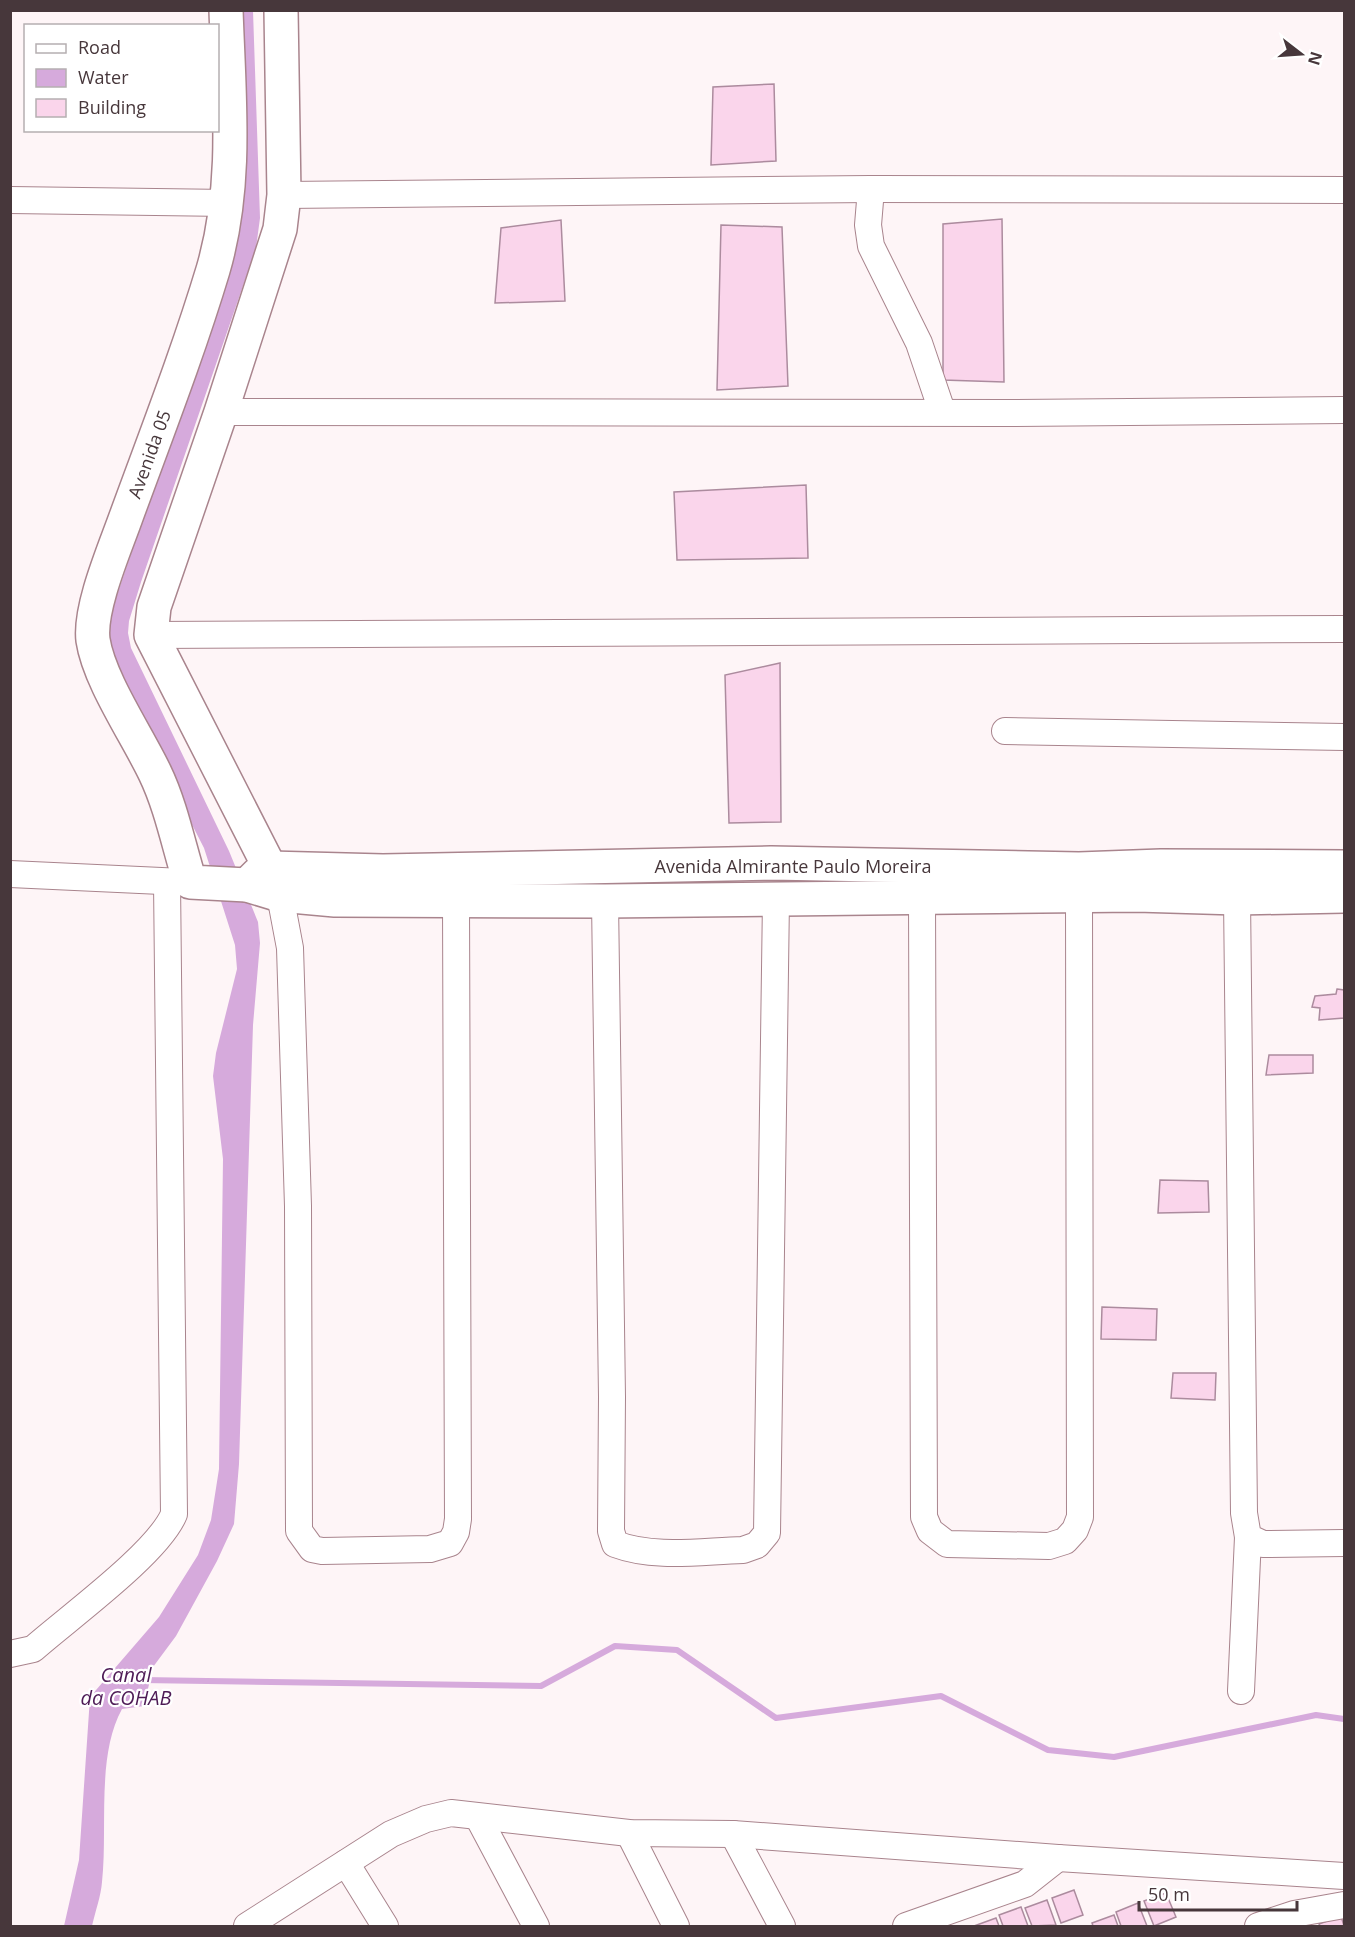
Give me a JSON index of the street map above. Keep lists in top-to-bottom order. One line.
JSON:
{"streets":{"main road":["Avenida 05","Avenida Almirante Paulo Moreira"]},"crossings":[["Avenida 05","Avenida Almirante Paulo Moreira"]],"water":["Canal da COHAB"],"legend":["Road","Water","Building"],"scale_bar":"50 m","north":"right"}
